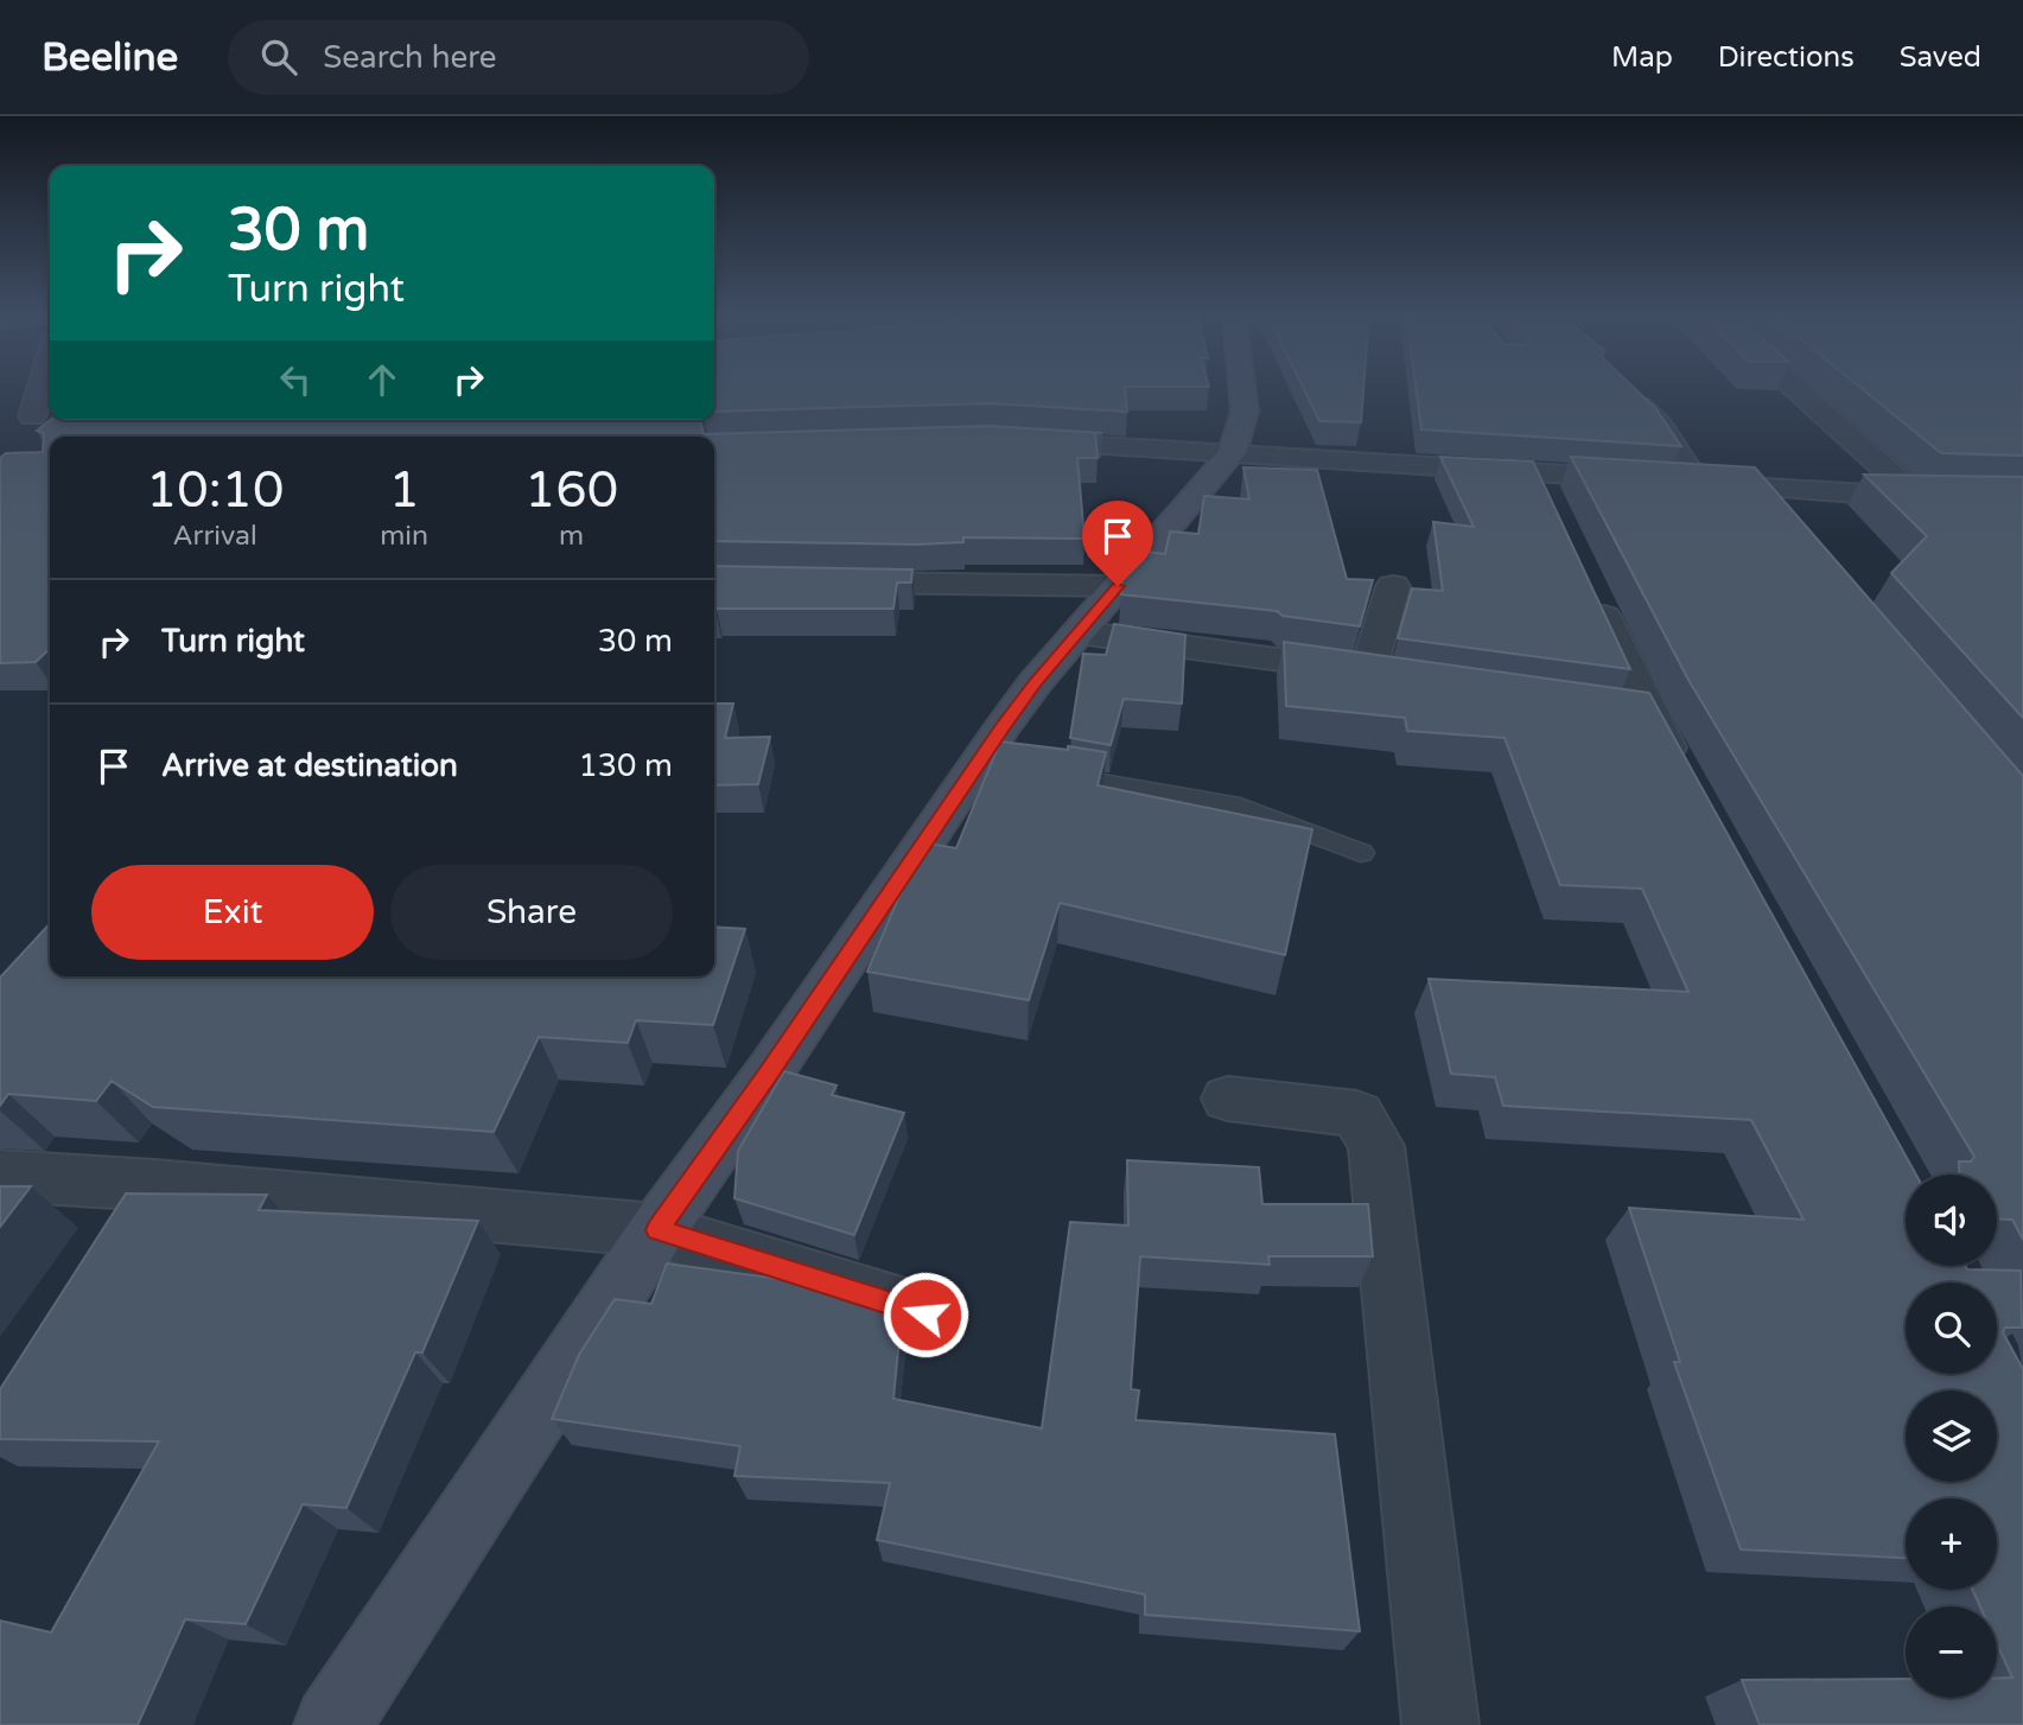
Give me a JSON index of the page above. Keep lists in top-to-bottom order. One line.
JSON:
{"page":{"header":"Beeline","search":"Search here","nav":["Map","Directions","Saved"],"turn":["30 m","Turn right"],"eta":["10:10","Arrival","1","min","160","m"],"list":[{"name":"Turn right","value":"30 m"},{"name":"Arrive at destination","value":"130 m"}],"buttons":["Exit","Share"],"map_buttons":["+","−"]}}
